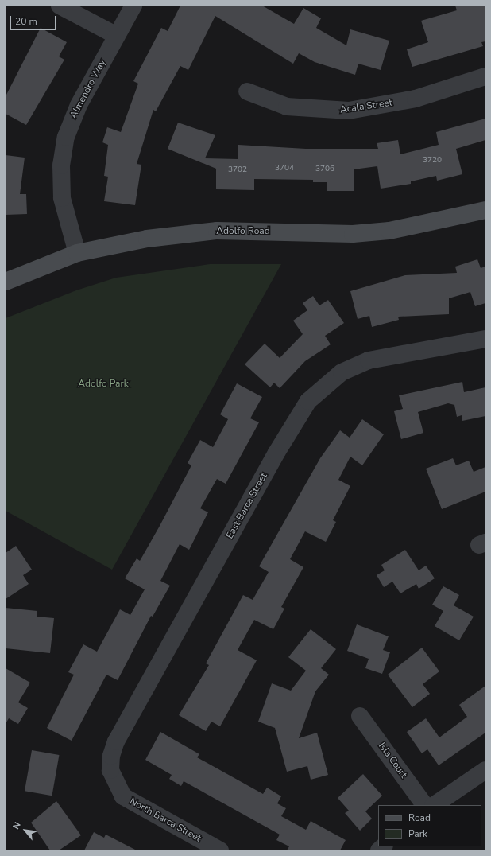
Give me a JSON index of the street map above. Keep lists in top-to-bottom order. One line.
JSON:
{"streets":{"main road":["Adolfo Road"],"street":["Almendro Way","Acala Street","East Barca Street","Isla Court","North Barca Street"]},"crossings":[["Almendro Way","Adolfo Road"],["East Barca Street","North Barca Street"]],"parks":["Adolfo Park"],"house_numbers":["3720","3704","3706","3702"],"legend":["Road","Park"],"scale_bar":"20 m","north":"top left"}
